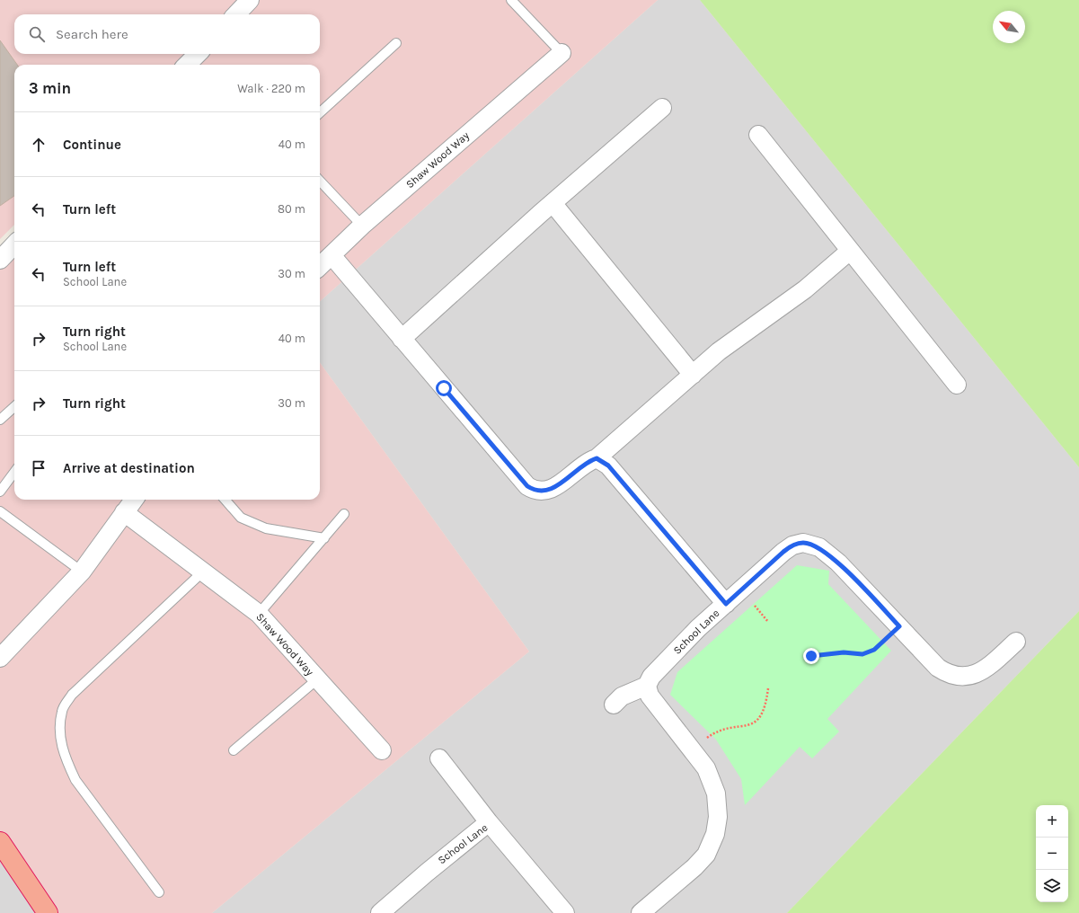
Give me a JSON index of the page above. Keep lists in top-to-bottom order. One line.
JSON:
{"streets":{"street":["Shaw Wood Way","School Lane"]},"north":"top left","page":{"search":"Search here","heading":["3 min","Walk · 220 m"],"list":[["Continue","40 m"],["Turn left","80 m"],["Turn left","School Lane","30 m"],["Turn right","School Lane","40 m"],["Turn right","30 m"],"Arrive at destination"],"map_buttons":["+","−"]}}
